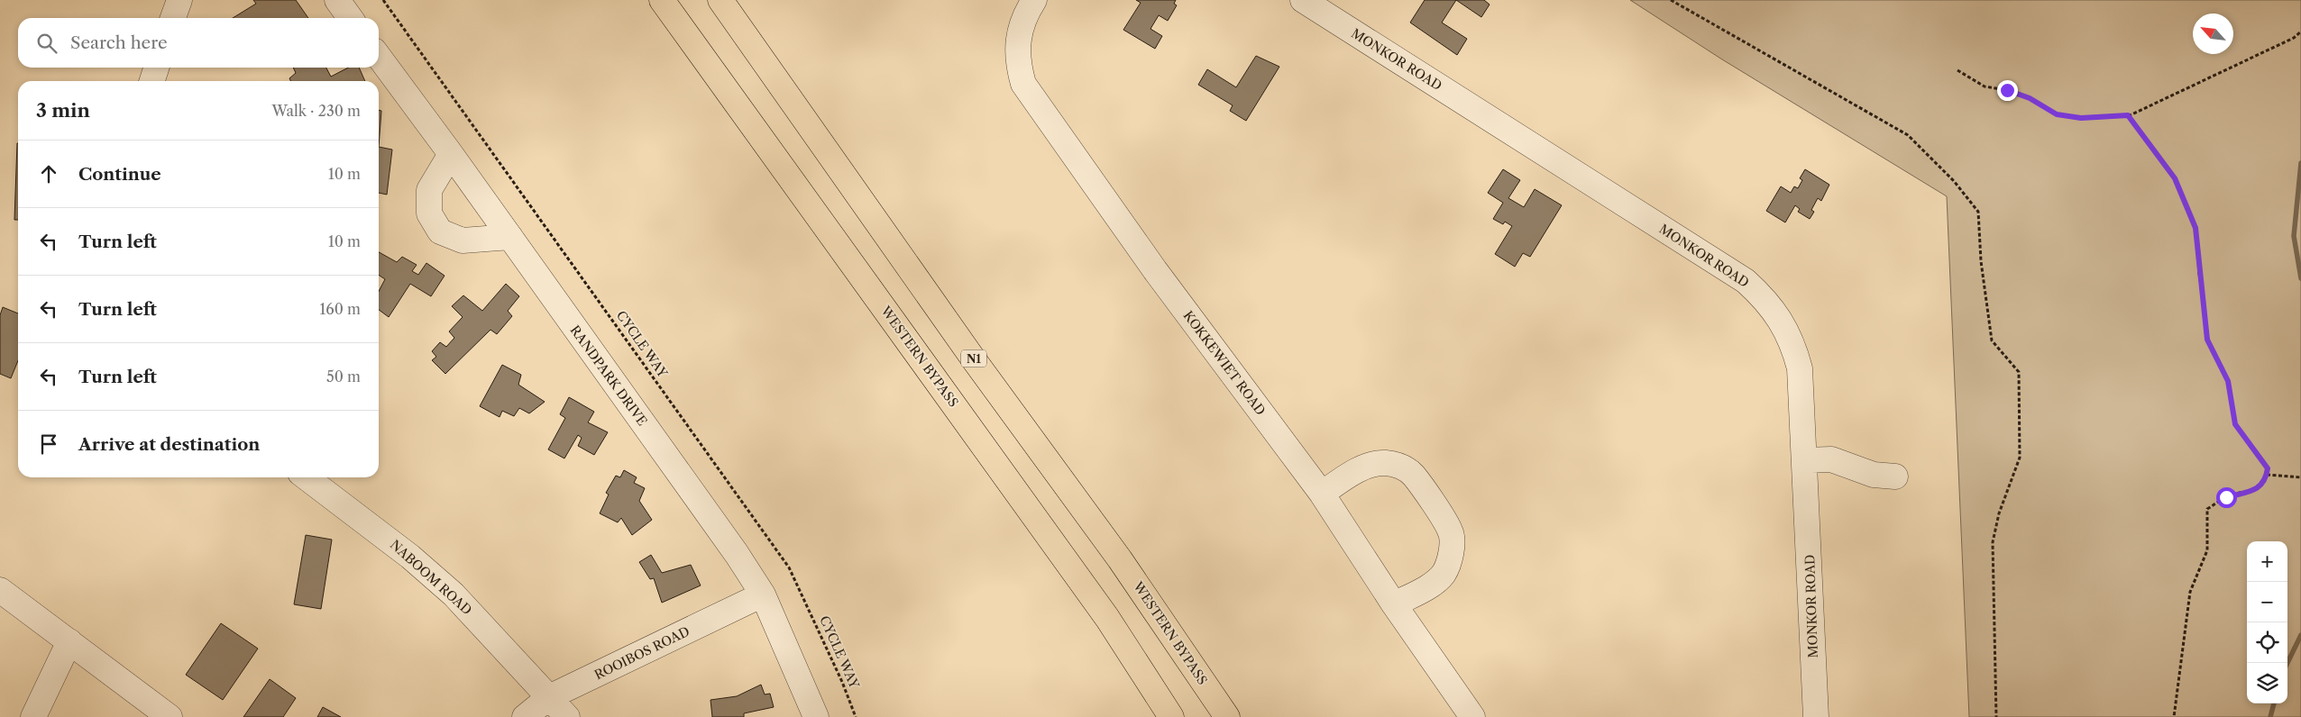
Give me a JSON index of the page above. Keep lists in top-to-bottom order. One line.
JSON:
{"streets":{"highway":["WESTERN BYPASS","N1"],"street":["MONKOR ROAD","KOKKEWIET ROAD","RANDPARK DRIVE","NABOOM ROAD","ROOIBOS ROAD"],"path":["CYCLE WAY"]},"crossings":[["RANDPARK DRIVE","ROOIBOS ROAD"],["NABOOM ROAD","ROOIBOS ROAD"]],"north":"top left","page":{"search":"Search here","heading":["3 min","Walk · 230 m"],"list":[["Continue","10 m"],["Turn left","10 m"],["Turn left","160 m"],["Turn left","50 m"],"Arrive at destination"],"map_buttons":["+","−"]}}
